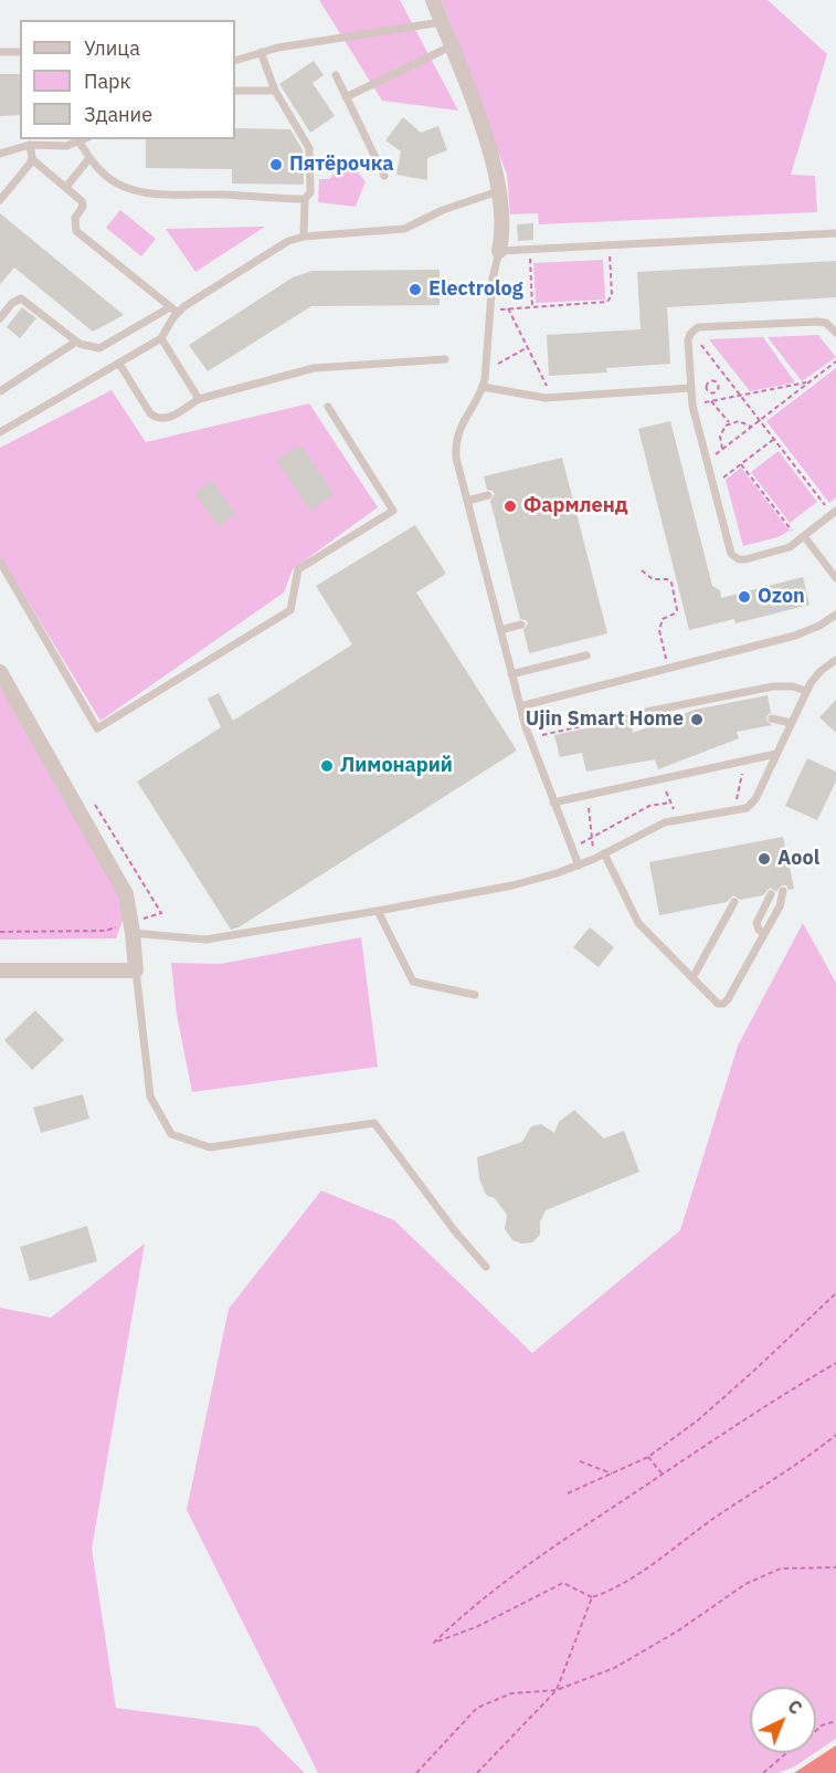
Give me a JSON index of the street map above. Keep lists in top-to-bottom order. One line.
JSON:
{"places":["Пятёрочка","Electrolog","Фармленд","Ozon","Ujin Smart Home","Лимонарий","Aool"],"legend":["Улица","Парк","Здание"],"north":"top right"}
